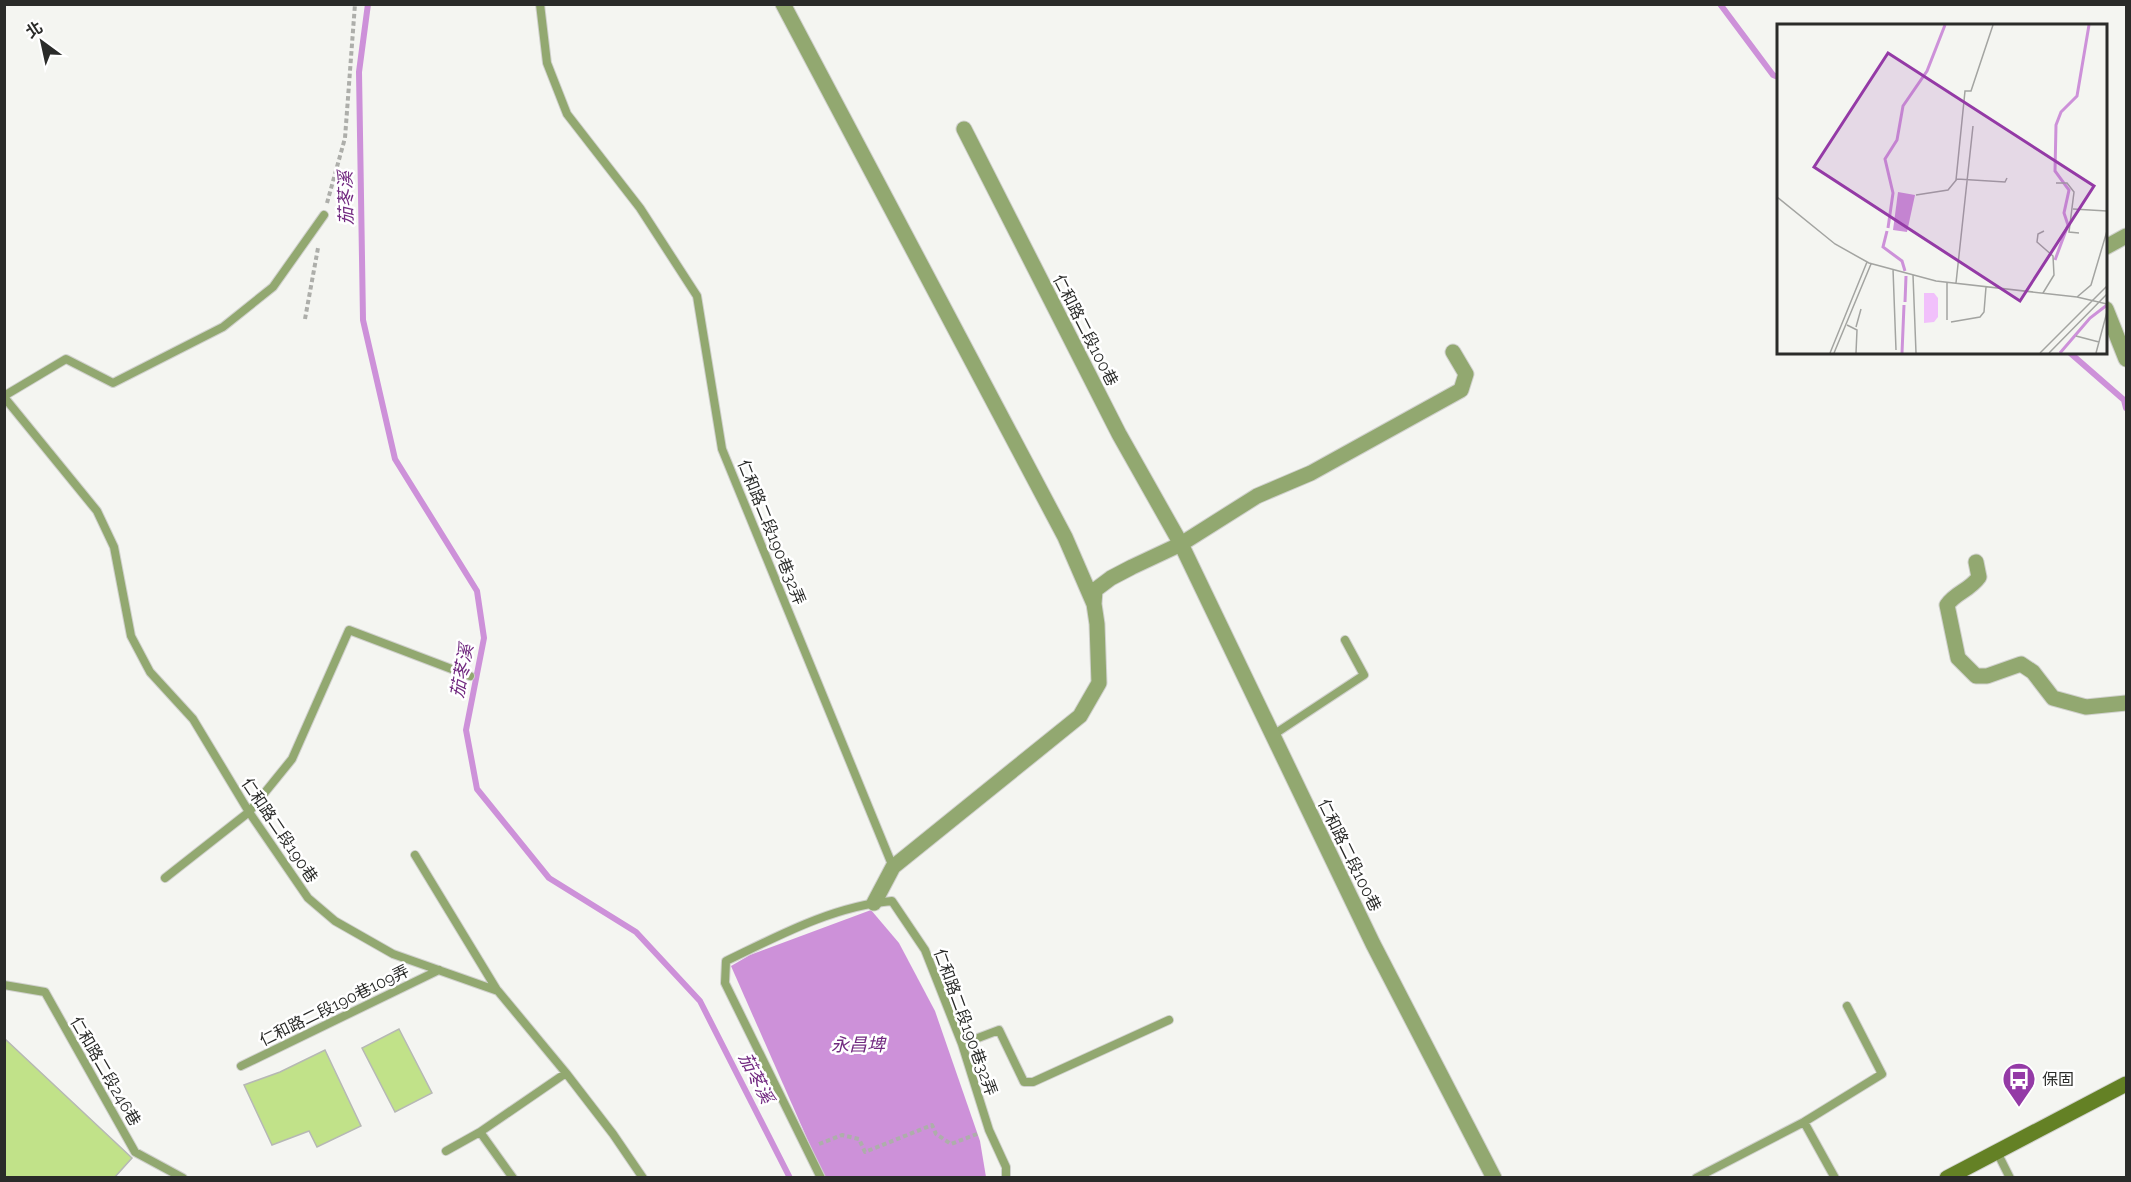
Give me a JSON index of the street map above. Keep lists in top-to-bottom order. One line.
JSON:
{"streets":{"street":["仁和路二段100巷"],"lane":["仁和路二段190巷32弄","仁和路二段190巷","仁和路二段190巷109弄","仁和路二段246巷"]},"crossings":[["仁和路二段190巷","仁和路二段190巷109弄"]],"water":["茄苳溪","永昌埤"],"places":{"bus stop":["保固"]},"north":"top left"}
